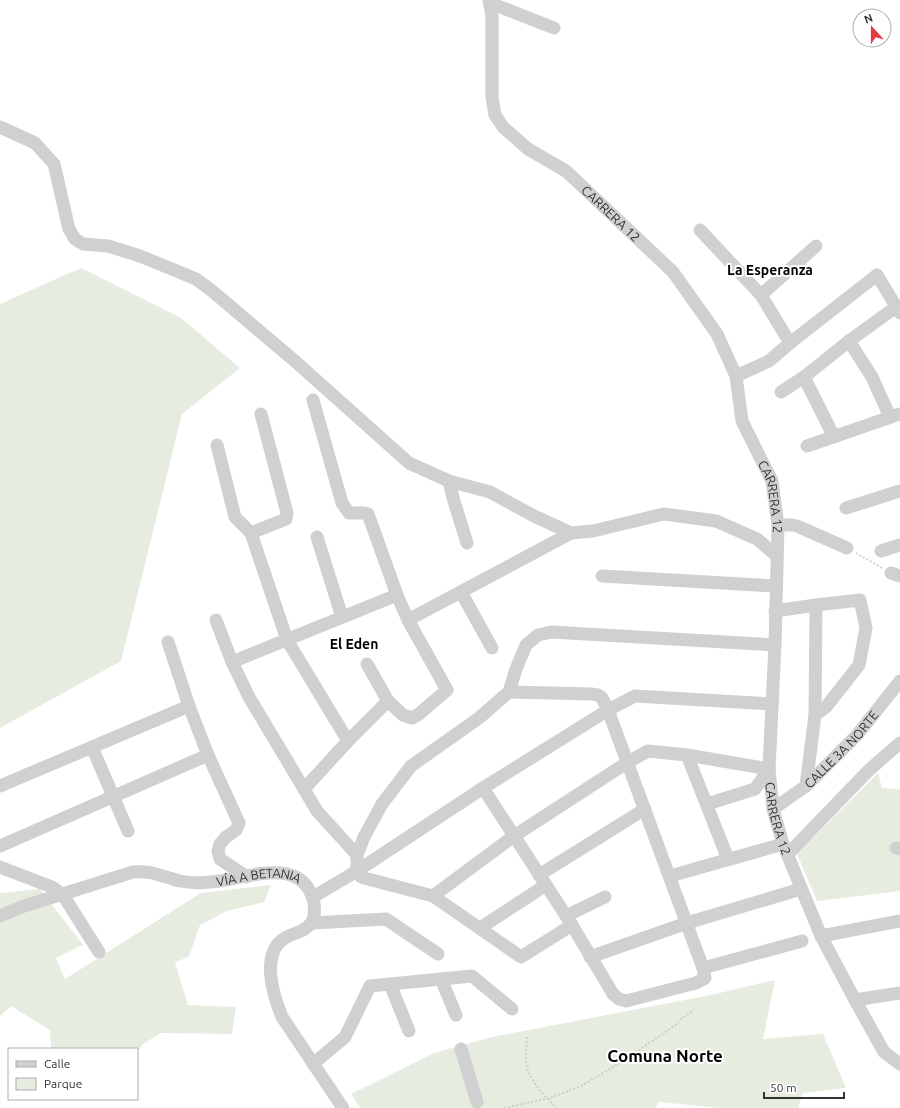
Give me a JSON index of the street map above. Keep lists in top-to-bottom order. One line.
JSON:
{"streets":{"street":["CARRERA 12","CALLE 3A NORTE","VÍA A BETANIA"]},"crossings":[["CARRERA 12","CALLE 3A NORTE"]],"districts":["La Esperanza","El Eden","Comuna Norte"],"legend":["Calle","Parque"],"scale_bar":"50 m","north":"top"}
